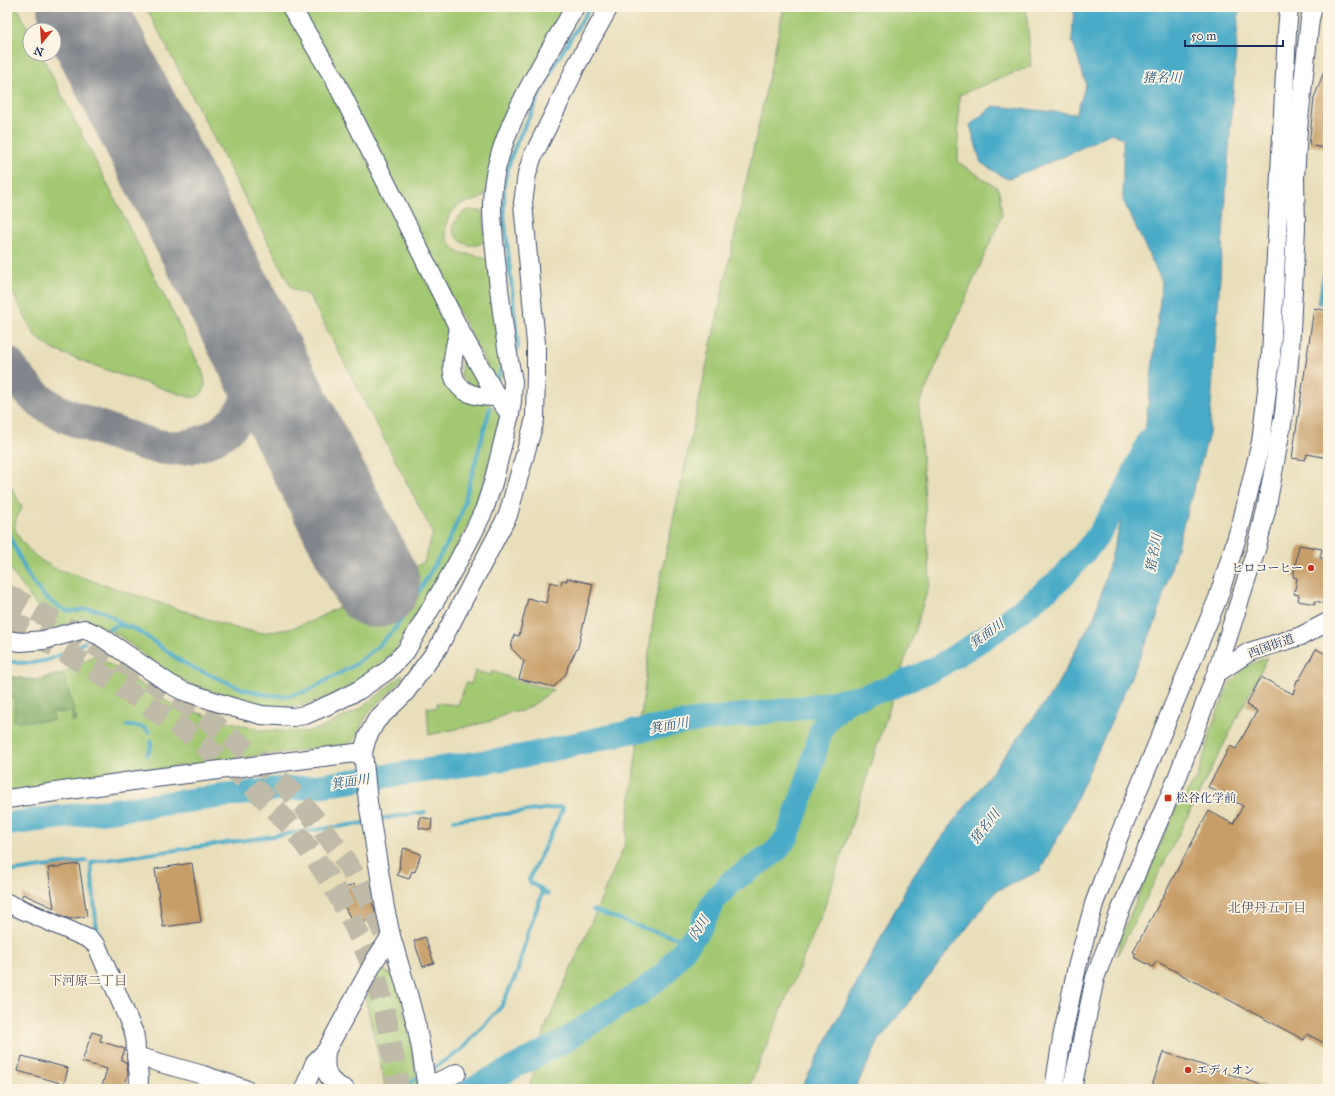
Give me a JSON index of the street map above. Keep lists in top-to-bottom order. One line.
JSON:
{"streets":{"street":["西国街道"]},"districts":["北伊丹五丁目","下河原二丁目"],"water":["猪名川","箕面川","内川"],"places":{"other":["ヒロコーヒー","エディオン"],"transit":["松谷化学前"]},"scale_bar":"50 m","north":"bottom"}
